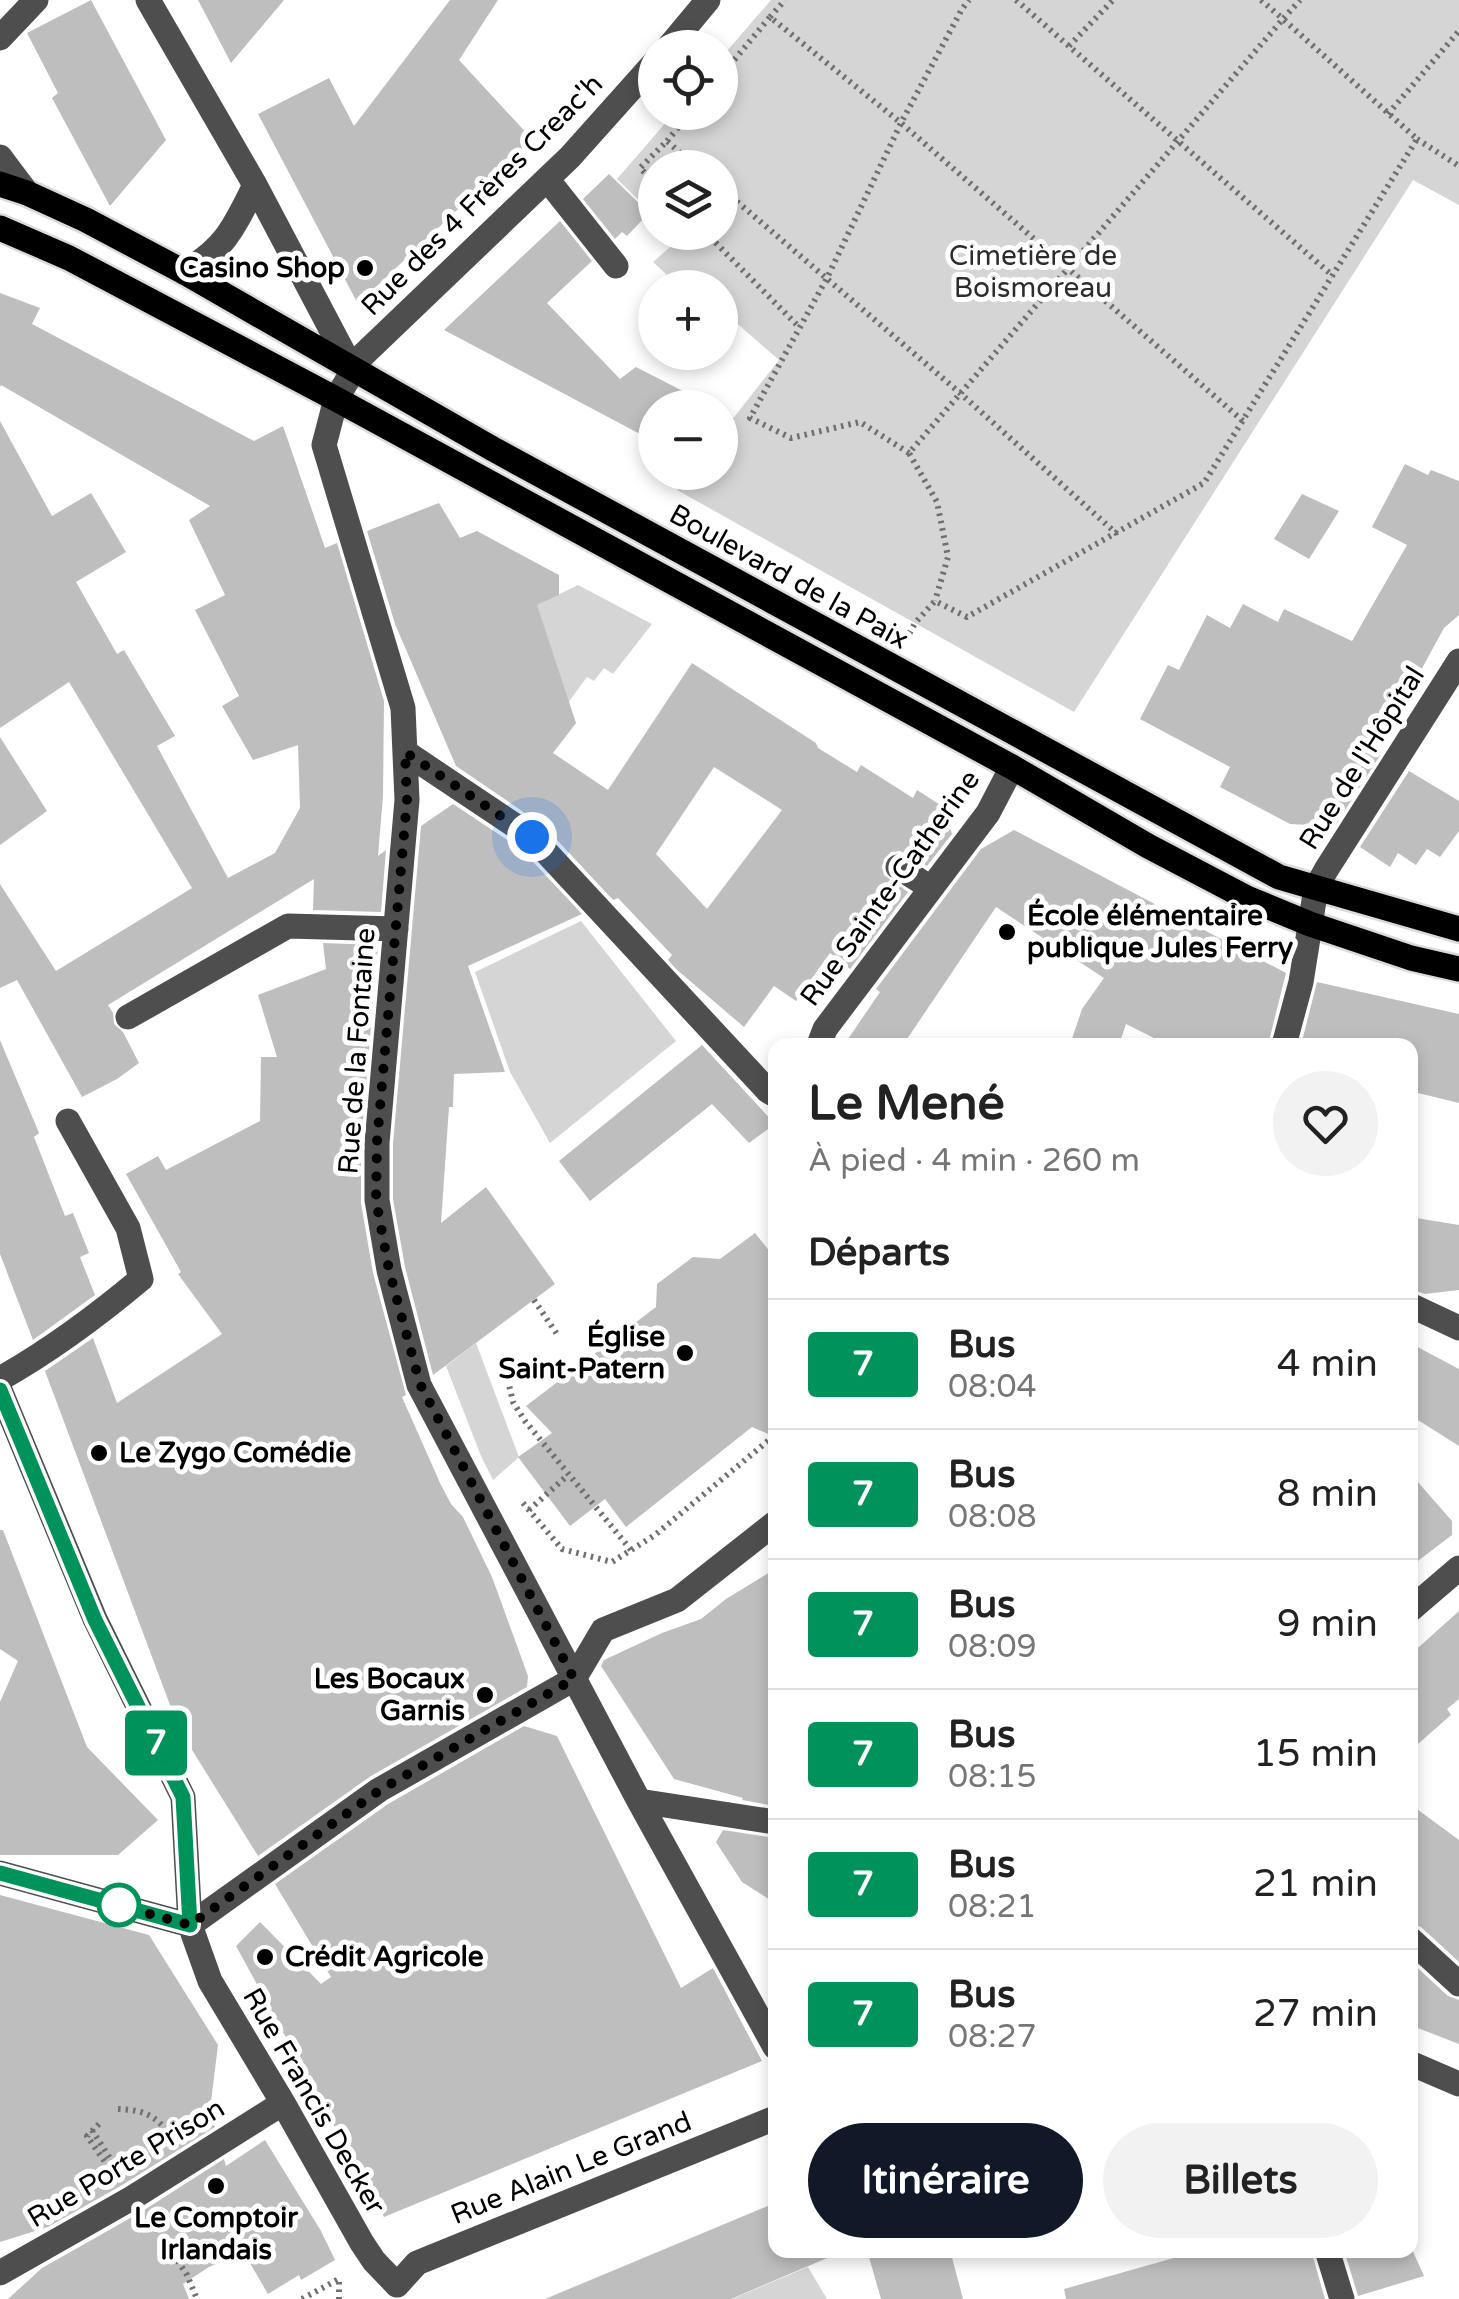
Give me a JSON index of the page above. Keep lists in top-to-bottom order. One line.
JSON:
{"streets":{"main road":["Boulevard de la Paix"],"street":["Rue des 4 Frères Creac'h","Rue de l'Hôpital","Rue Sainte-Catherine","Rue de la Fontaine","Rue Francis Decker","Rue Porte Prison","Rue Alain Le Grand"]},"crossings":[["Rue des 4 Frères Creac'h","Boulevard de la Paix"],["Rue des 4 Frères Creac'h","Rue de la Fontaine"],["Boulevard de la Paix","Rue de l'Hôpital"],["Rue Francis Decker","Rue Porte Prison"],["Rue Francis Decker","Rue Alain Le Grand"]],"parks":["Cimetière de Boismoreau"],"places":["Casino Shop","École élémentaire publique Jules Ferry","Église Saint-Patern","Le Zygo Comédie","Les Bocaux Garnis","Crédit Agricole","Le Comptoir Irlandais"],"lines":["bus line 7"],"page":{"on_map":"7","map_buttons":["+","−"],"heading":[["Le Mené","À pied · 4 min · 260 m"],"Départs"],"list":[{"mark":"7","name":"Bus","note":"08:04","value":"4 min"},{"mark":"7","name":"Bus","note":"08:08","value":"8 min"},{"mark":"7","name":"Bus","note":"08:09","value":"9 min"},{"mark":"7","name":"Bus","note":"08:15","value":"15 min"},{"mark":"7","name":"Bus","note":"08:21","value":"21 min"},{"mark":"7","name":"Bus","note":"08:27","value":"27 min"}],"buttons":["Itinéraire","Billets"]}}
